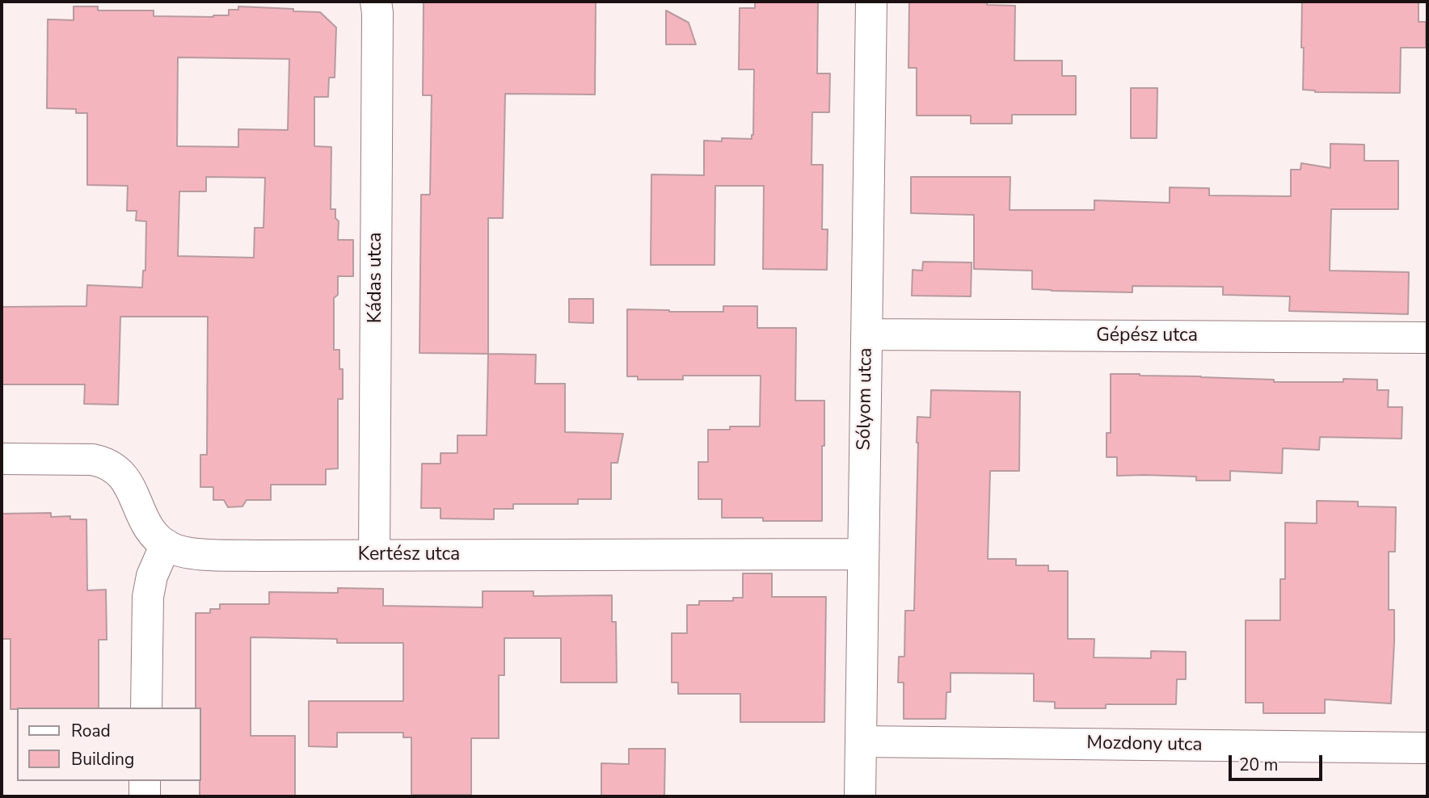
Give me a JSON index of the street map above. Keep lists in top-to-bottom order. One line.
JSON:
{"streets":{"street":["Kádas utca","Gépész utca","Sólyom utca","Kertész utca","Mozdony utca"]},"crossings":[["Kádas utca","Kertész utca"],["Gépész utca","Sólyom utca"],["Sólyom utca","Kertész utca"],["Sólyom utca","Mozdony utca"]],"legend":["Road","Building"],"scale_bar":"20 m"}
